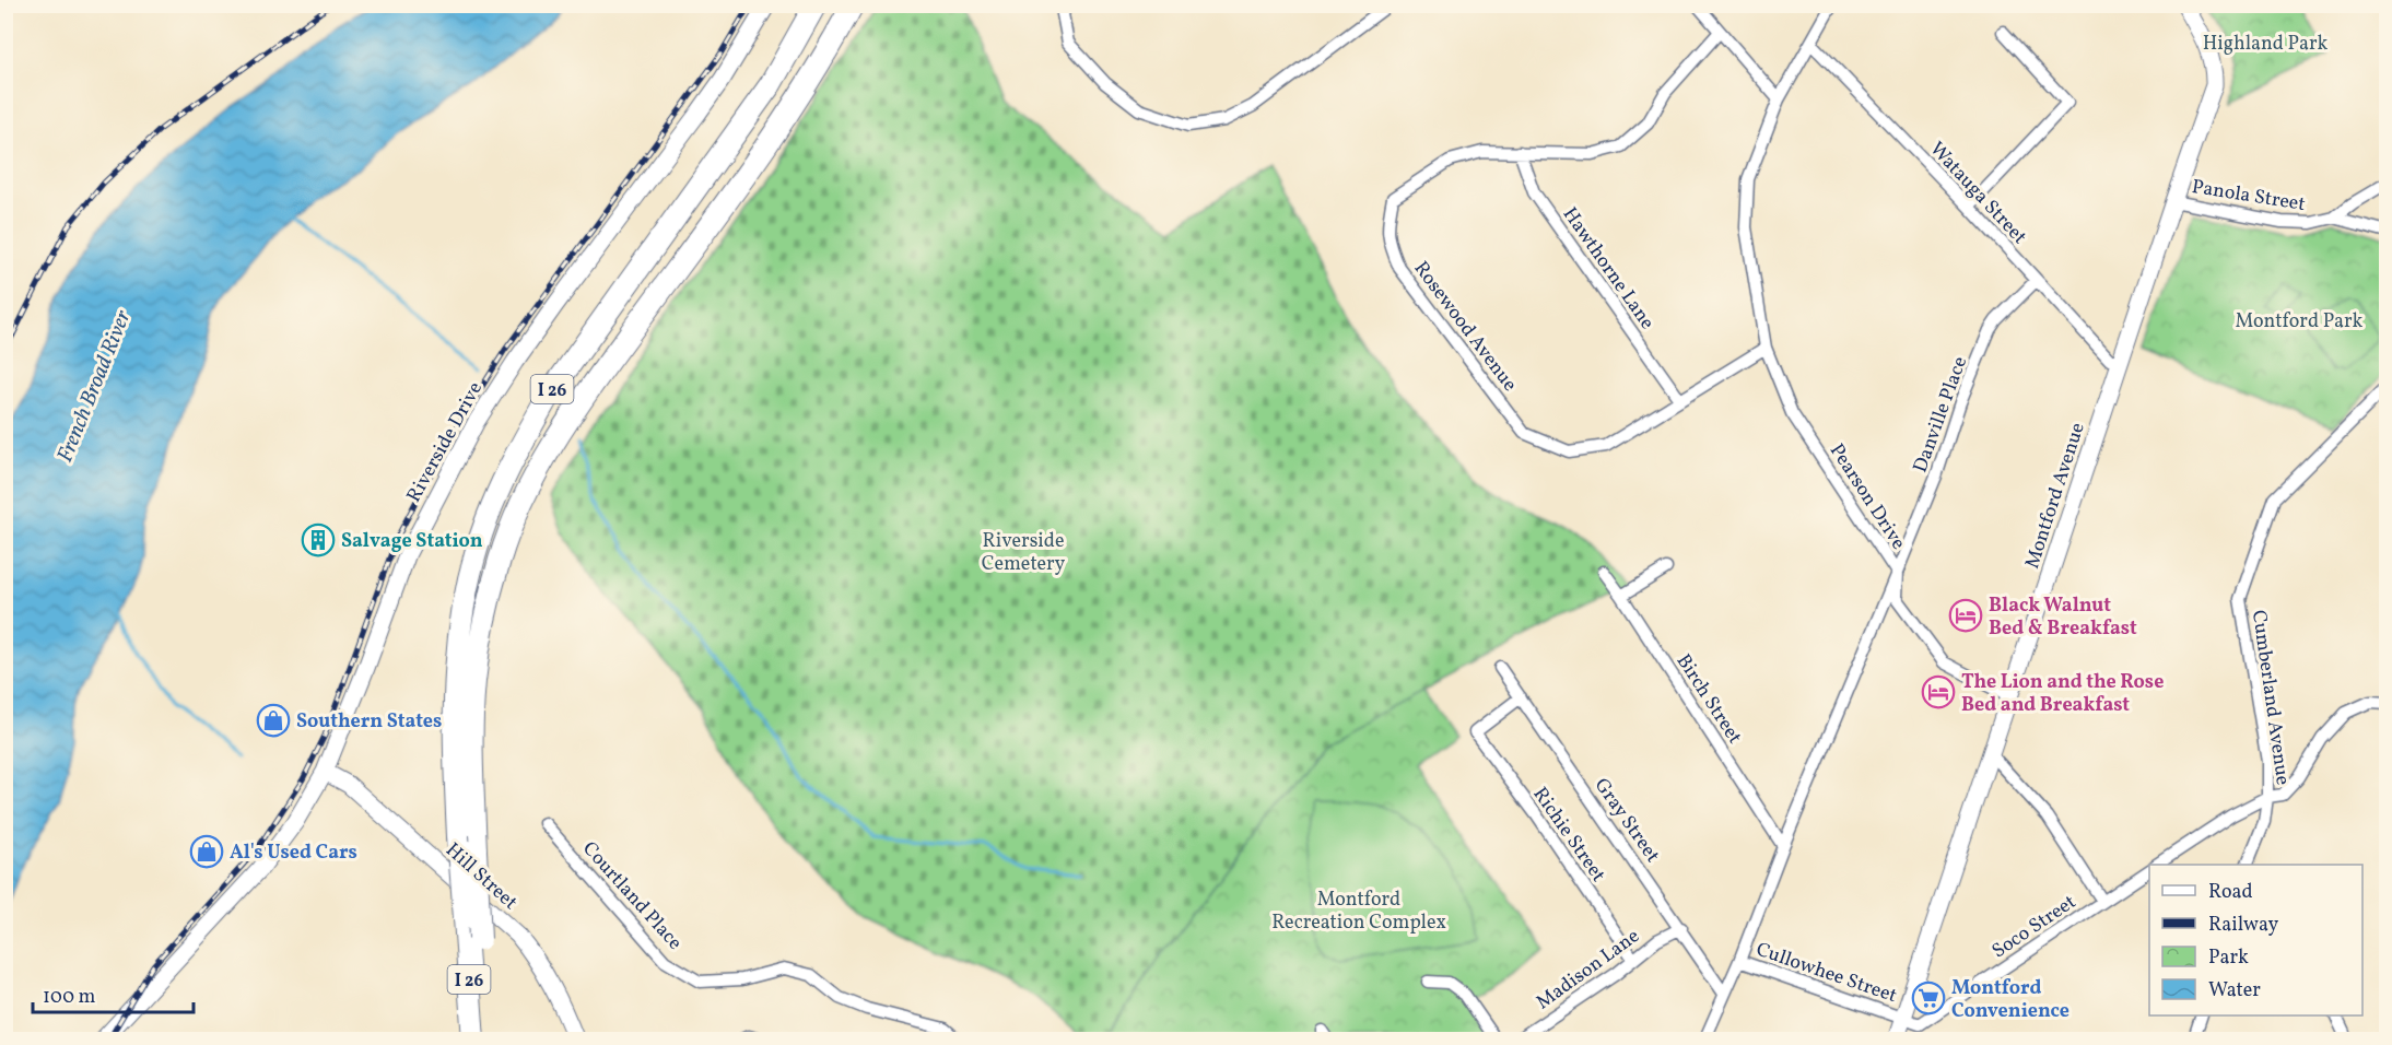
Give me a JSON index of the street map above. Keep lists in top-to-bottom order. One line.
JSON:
{"streets":{"highway":["I 26"],"main road":["Riverside Drive","Montford Avenue","Hill Street"],"street":["Watauga Street","Panola Street","Hawthorne Lane","Rosewood Avenue","Danville Place","Pearson Drive","Cumberland Avenue","Birch Street","Gray Street","Richie Street","Courtland Place","Soco Street","Madison Lane","Cullowhee Street"]},"crossings":[["Watauga Street","Danville Place"],["Watauga Street","Montford Avenue"],["Watauga Street","Pearson Drive"],["Panola Street","Montford Avenue"],["Hawthorne Lane","Rosewood Avenue"],["Rosewood Avenue","Pearson Drive"],["Danville Place","Pearson Drive"],["Riverside Drive","Hill Street"],["Montford Avenue","Soco Street"],["Montford Avenue","Cullowhee Street"],["Pearson Drive","Birch Street"],["Pearson Drive","Gray Street"],["Pearson Drive","Cullowhee Street"],["Cumberland Avenue","Soco Street"],["Gray Street","Richie Street"],["Gray Street","Madison Lane"],["Richie Street","Madison Lane"],["Soco Street","Cullowhee Street"]],"water":["French Broad River"],"parks":["Highland Park","Montford Park","Riverside Cemetery","Montford Recreation Complex"],"places":{"building":["Salvage Station"],"hotel":["Black Walnut Bed & Breakfast","The Lion and the Rose Bed and Breakfast"],"shop":["Southern States","Al's Used Cars"],"supermarket":["Montford Convenience"]},"legend":["Road","Railway","Park","Water"],"scale_bar":"100 m"}
